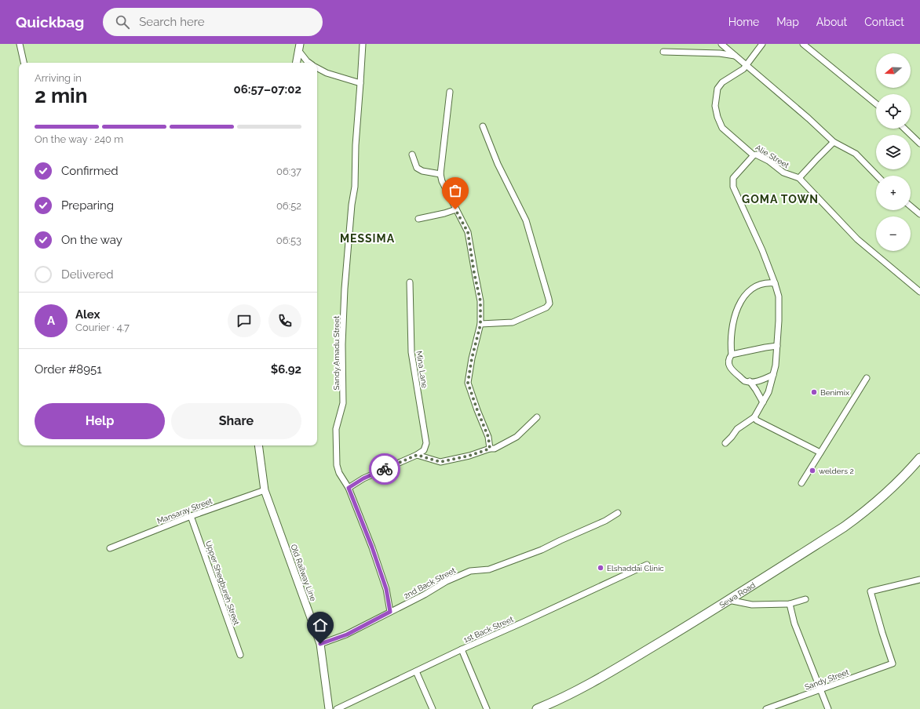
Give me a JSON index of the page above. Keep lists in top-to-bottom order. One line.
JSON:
{"streets":{"main road":["Sewa Road"],"street":["Alie Street","Sandy Amadu Street","Mina Lane","Mansaray Street","Old Railway Line","Upper Shegbureh Street","2nd Back Street","1st Back Street","Sandy Street"]},"crossings":[["Sandy Amadu Street","2nd Back Street"],["Mansaray Street","Old Railway Line"],["Mansaray Street","Upper Shegbureh Street"],["Old Railway Line","2nd Back Street"]],"districts":["GOMA TOWN","MESSIMA"],"places":["Benimix","welders 2","Elshaddai Clinic"],"north":"left","page":{"header":"Quickbag","search":"Search here","nav":["Home","Map","About","Contact"],"map_buttons":["+","−"],"heading":["2 min","Arriving in","06:57–07:02"],"panel":["Alex","Courier · 4.7","Order #8951","$6.92"],"bar":"On the way · 240 m","list":[["Confirmed","06:37"],["Preparing","06:52"],["On the way","06:53"],"Delivered"],"round":"A","buttons":["Help","Share"]}}
